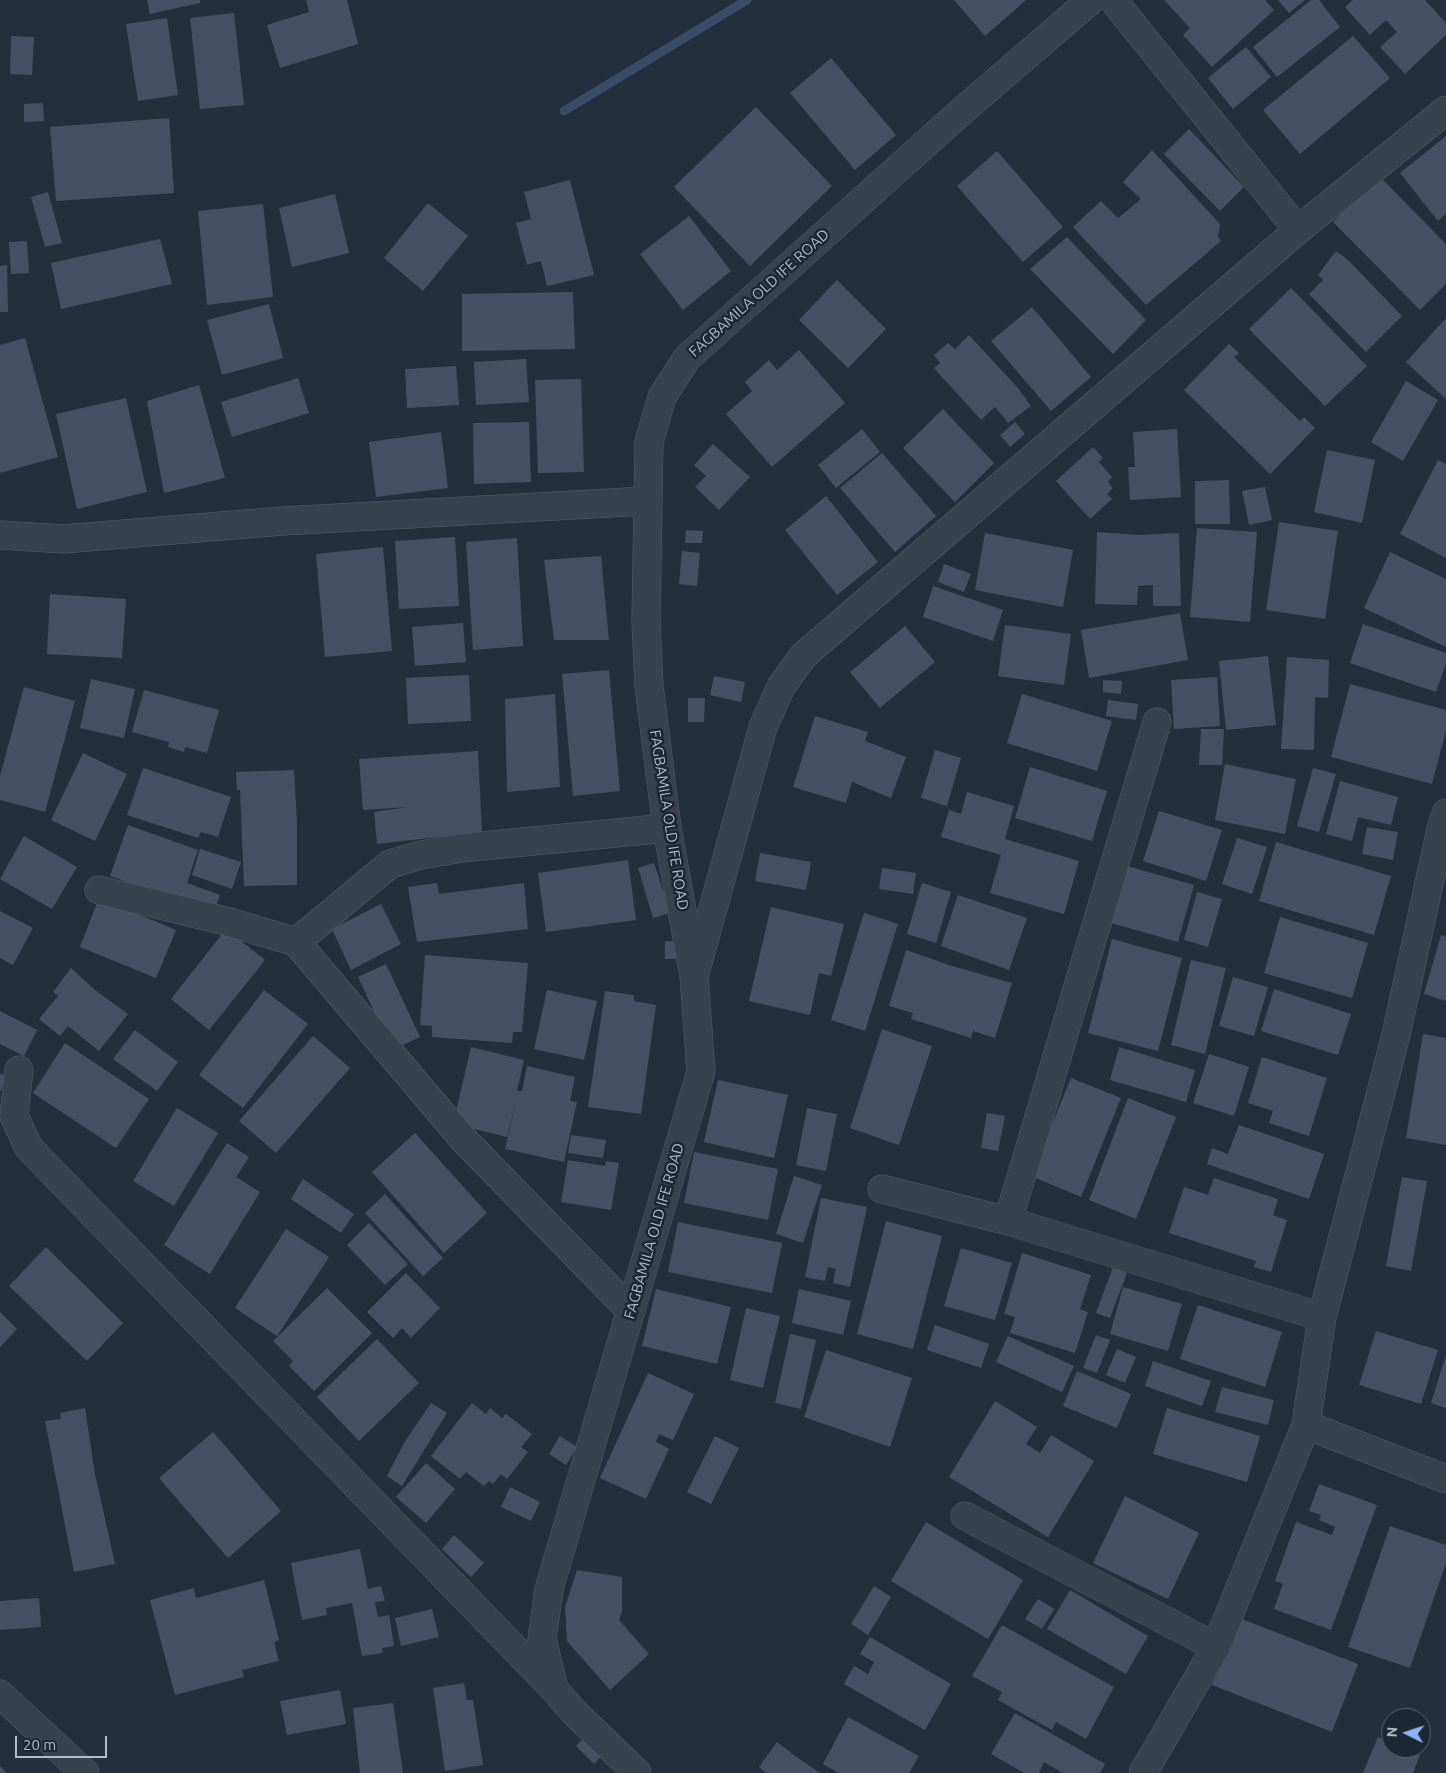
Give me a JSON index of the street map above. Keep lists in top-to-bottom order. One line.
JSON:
{"streets":{"street":["FAGBAMILA OLD IFE ROAD"]},"scale_bar":"20 m","north":"left"}
